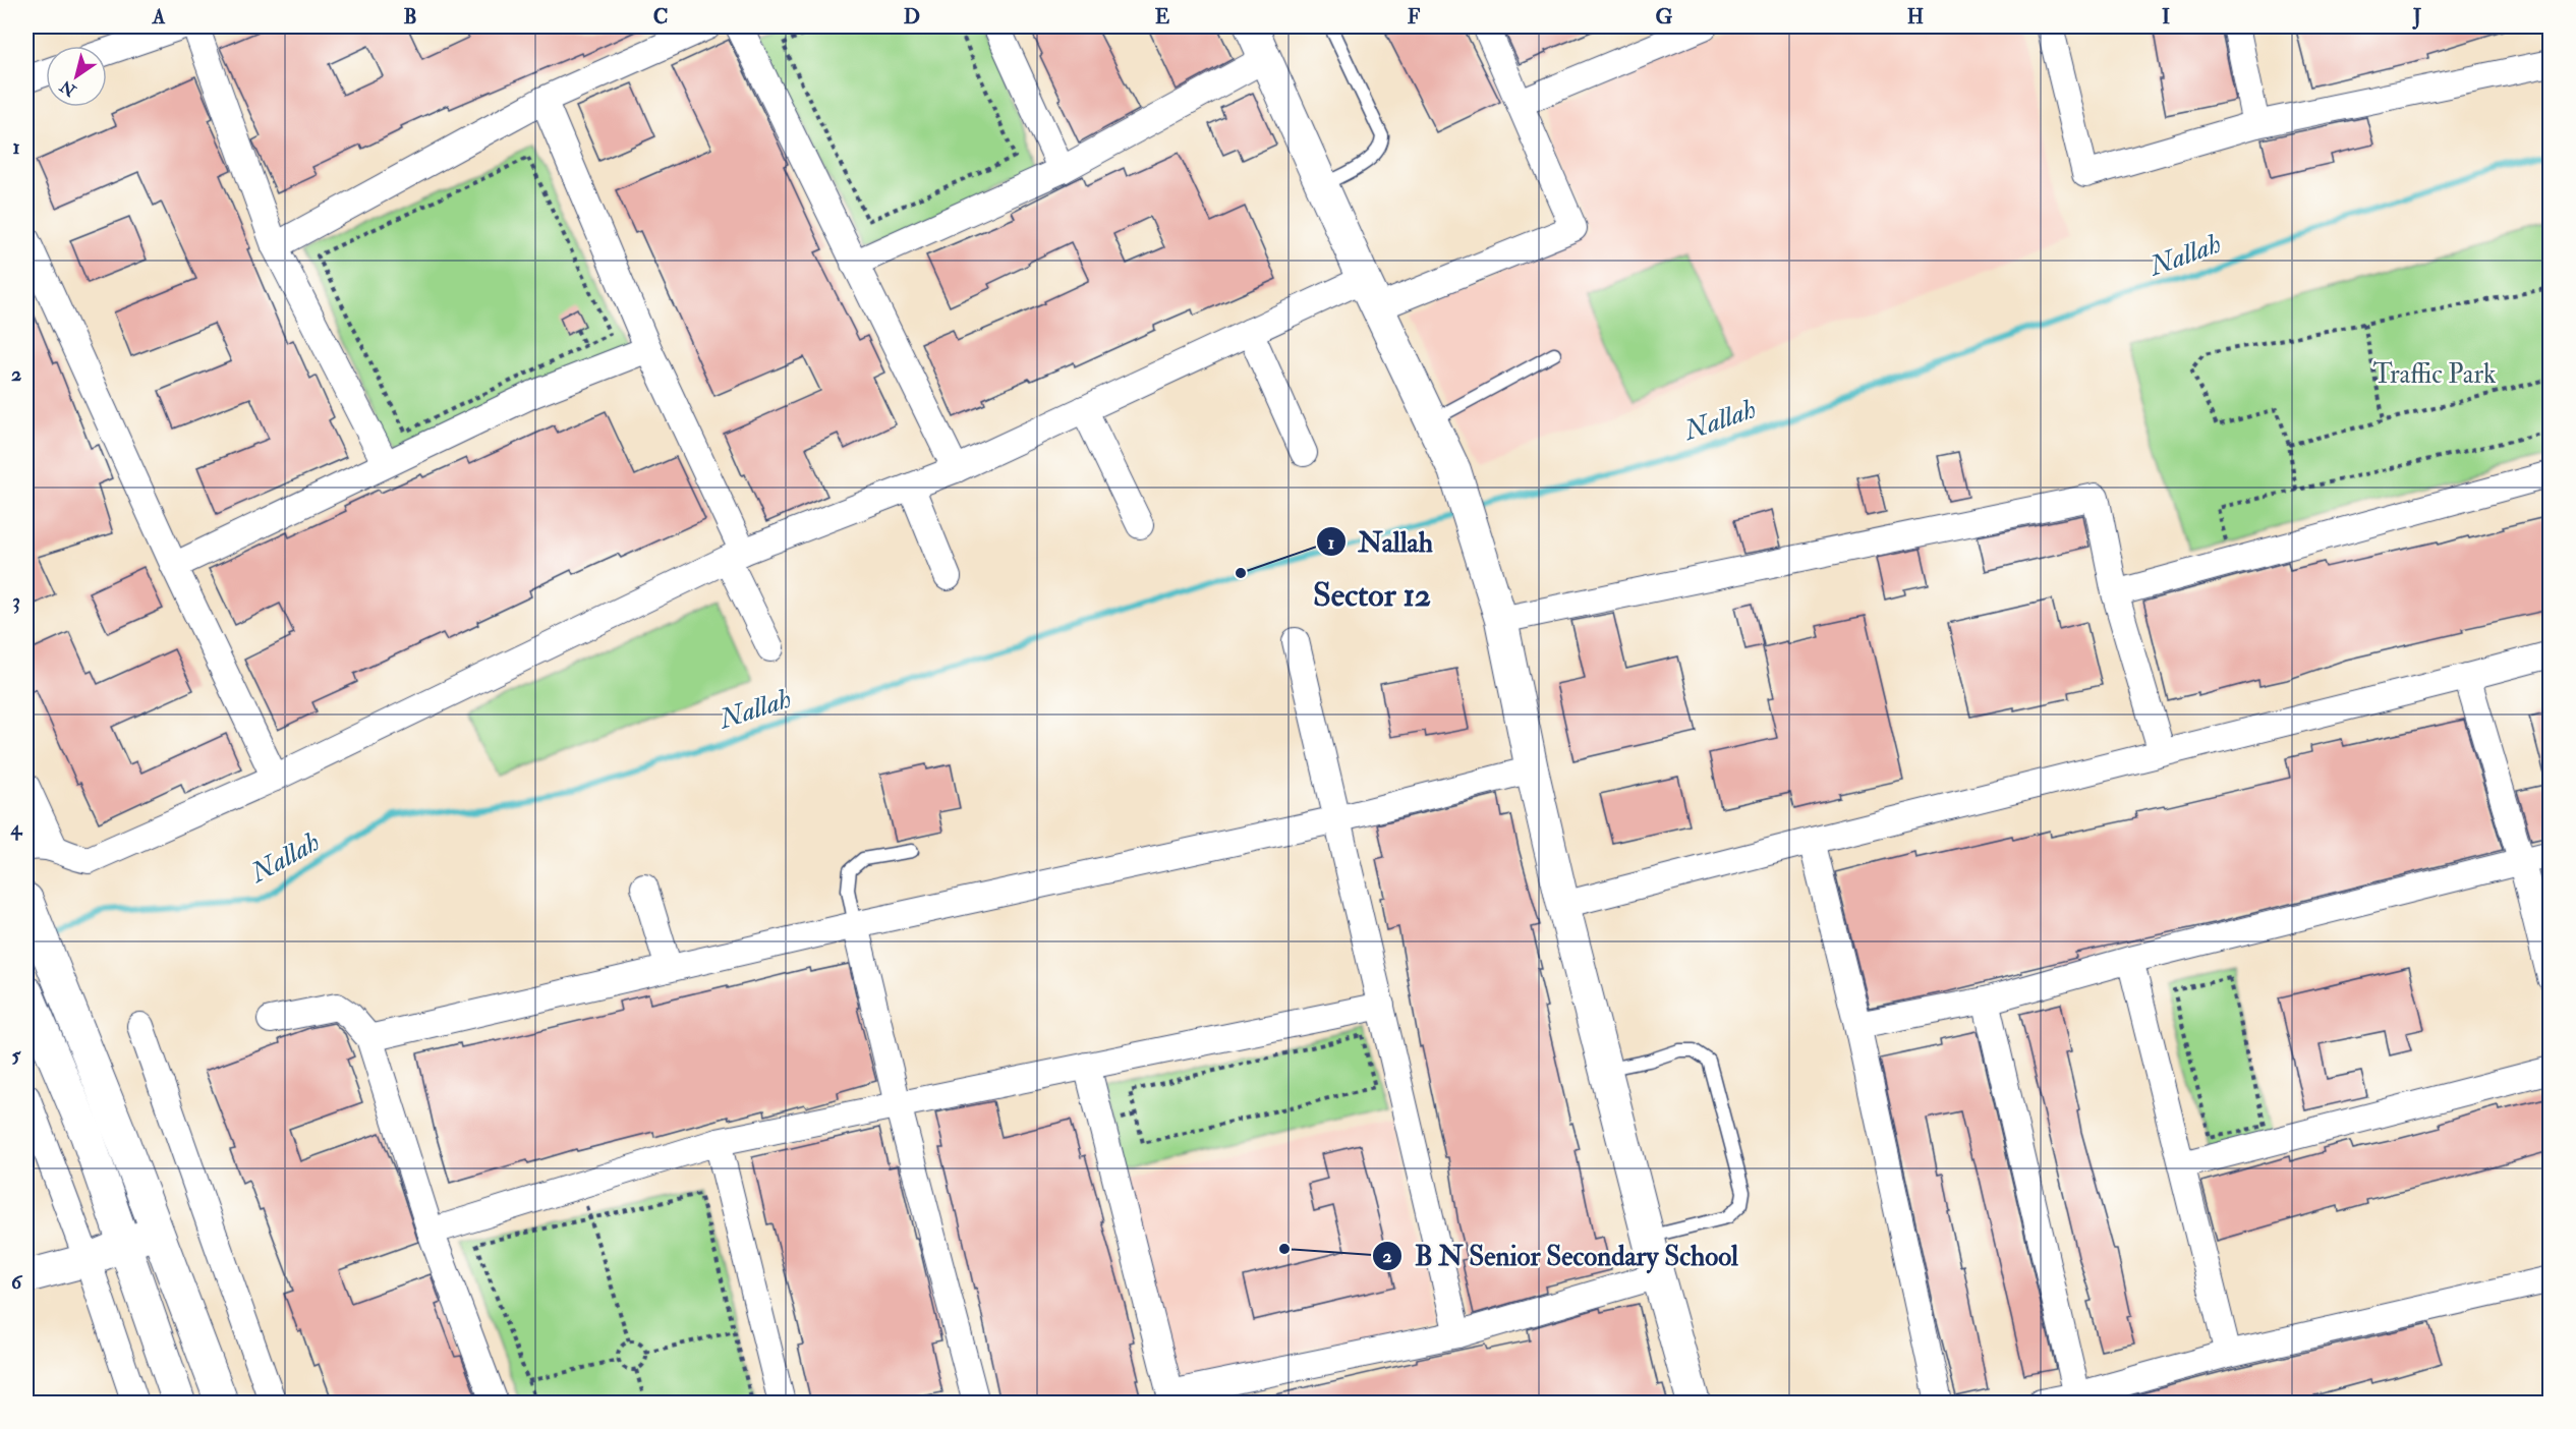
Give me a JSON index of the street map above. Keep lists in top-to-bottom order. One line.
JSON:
{"districts":["Sector 12"],"water":["Nallah"],"parks":["Traffic Park"],"places":["Nallah","B N Senior Secondary School"],"north":"bottom left","grid":{"columns":["A","B","C","D","E","F","G","H","I","J"],"rows":["1","2","3","4","5","6"]}}
